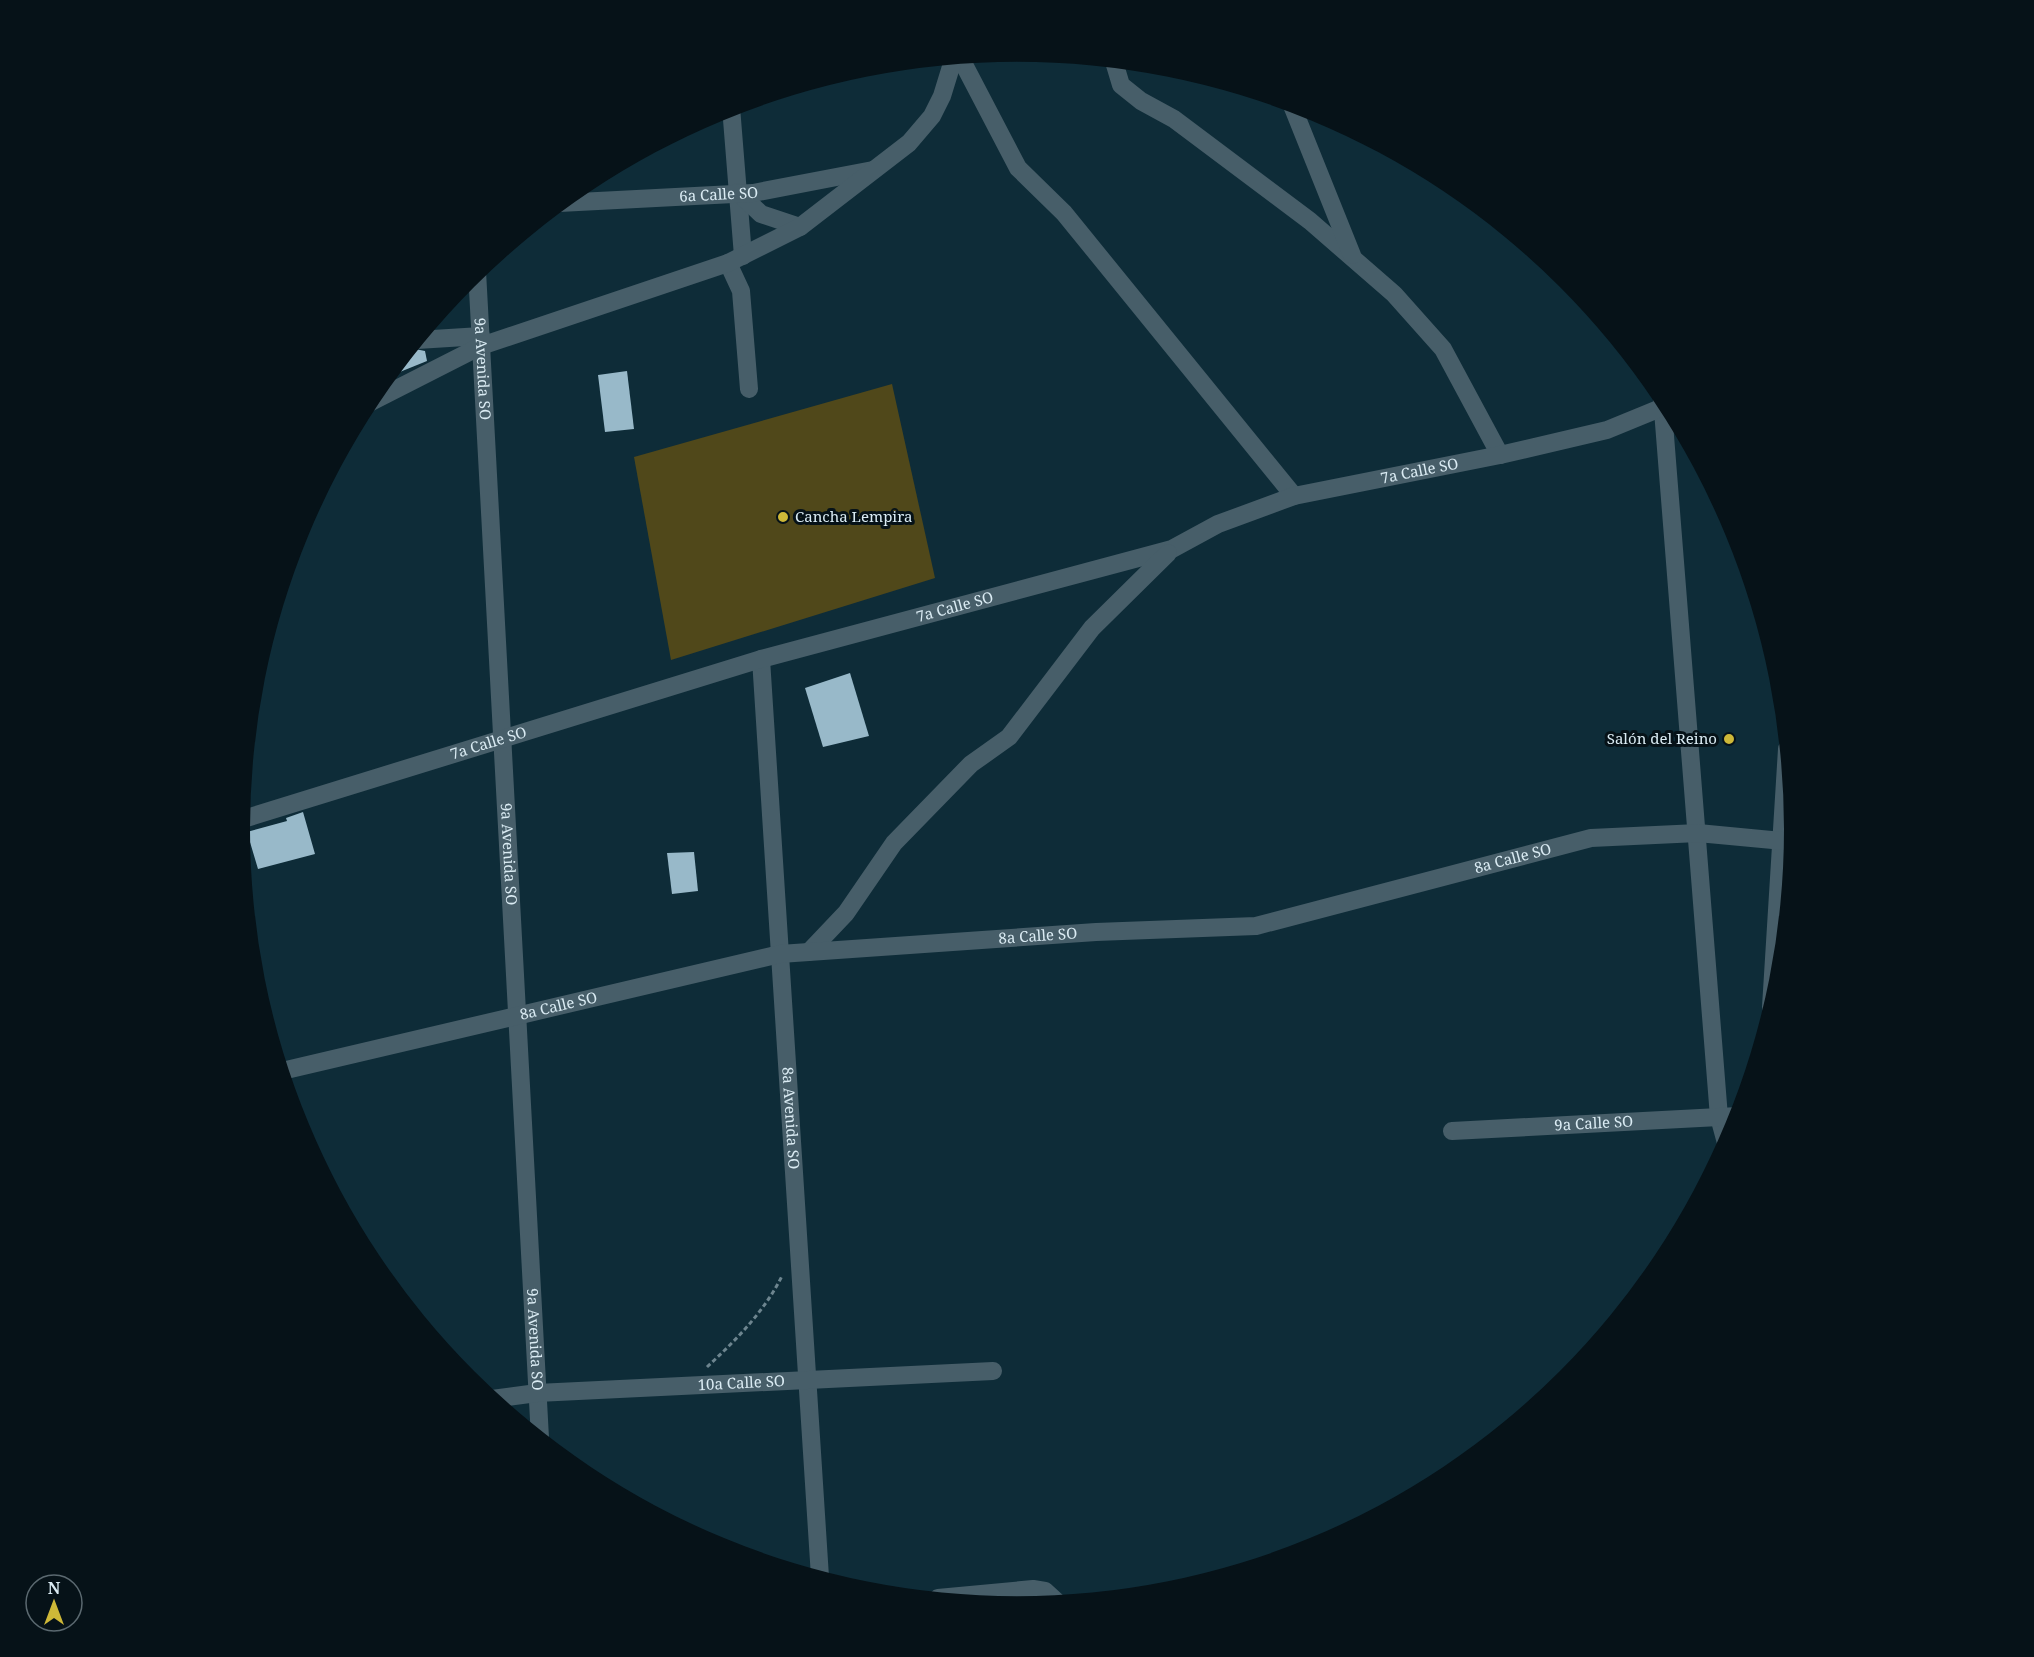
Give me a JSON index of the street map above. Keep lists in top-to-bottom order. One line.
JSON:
{"streets":{"street":["6a Calle SO","9a Avenida SO","7a Calle SO","8a Calle SO","8a Avenida SO","9a Calle SO","10a Calle SO"]},"crossings":[["9a Avenida SO","7a Calle SO"],["9a Avenida SO","8a Calle SO"],["9a Avenida SO","10a Calle SO"],["7a Calle SO","8a Avenida SO"],["8a Calle SO","8a Avenida SO"],["8a Avenida SO","10a Calle SO"]],"places":["Cancha Lempira","Salón del Reino"],"north":"top"}
